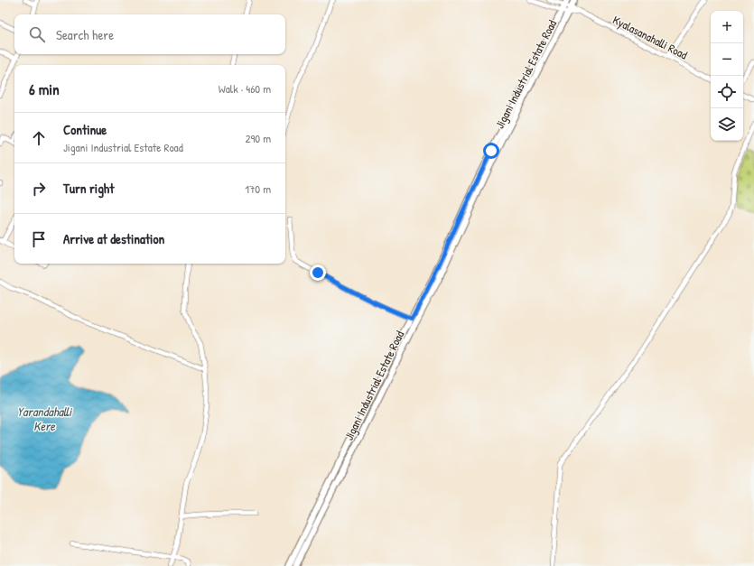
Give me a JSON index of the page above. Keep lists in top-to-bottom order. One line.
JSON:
{"streets":{"main road":["Jigani Industrial Estate Road"],"street":["Kyalasanahalli Road"]},"crossings":[["Kyalasanahalli Road","Jigani Industrial Estate Road"]],"water":["Yarandahalli Kere"],"page":{"map_buttons":["+","−"],"search":"Search here","heading":["6 min","Walk · 460 m"],"list":[["Continue","Jigani Industrial Estate Road","290 m"],["Turn right","170 m"],"Arrive at destination"]}}
